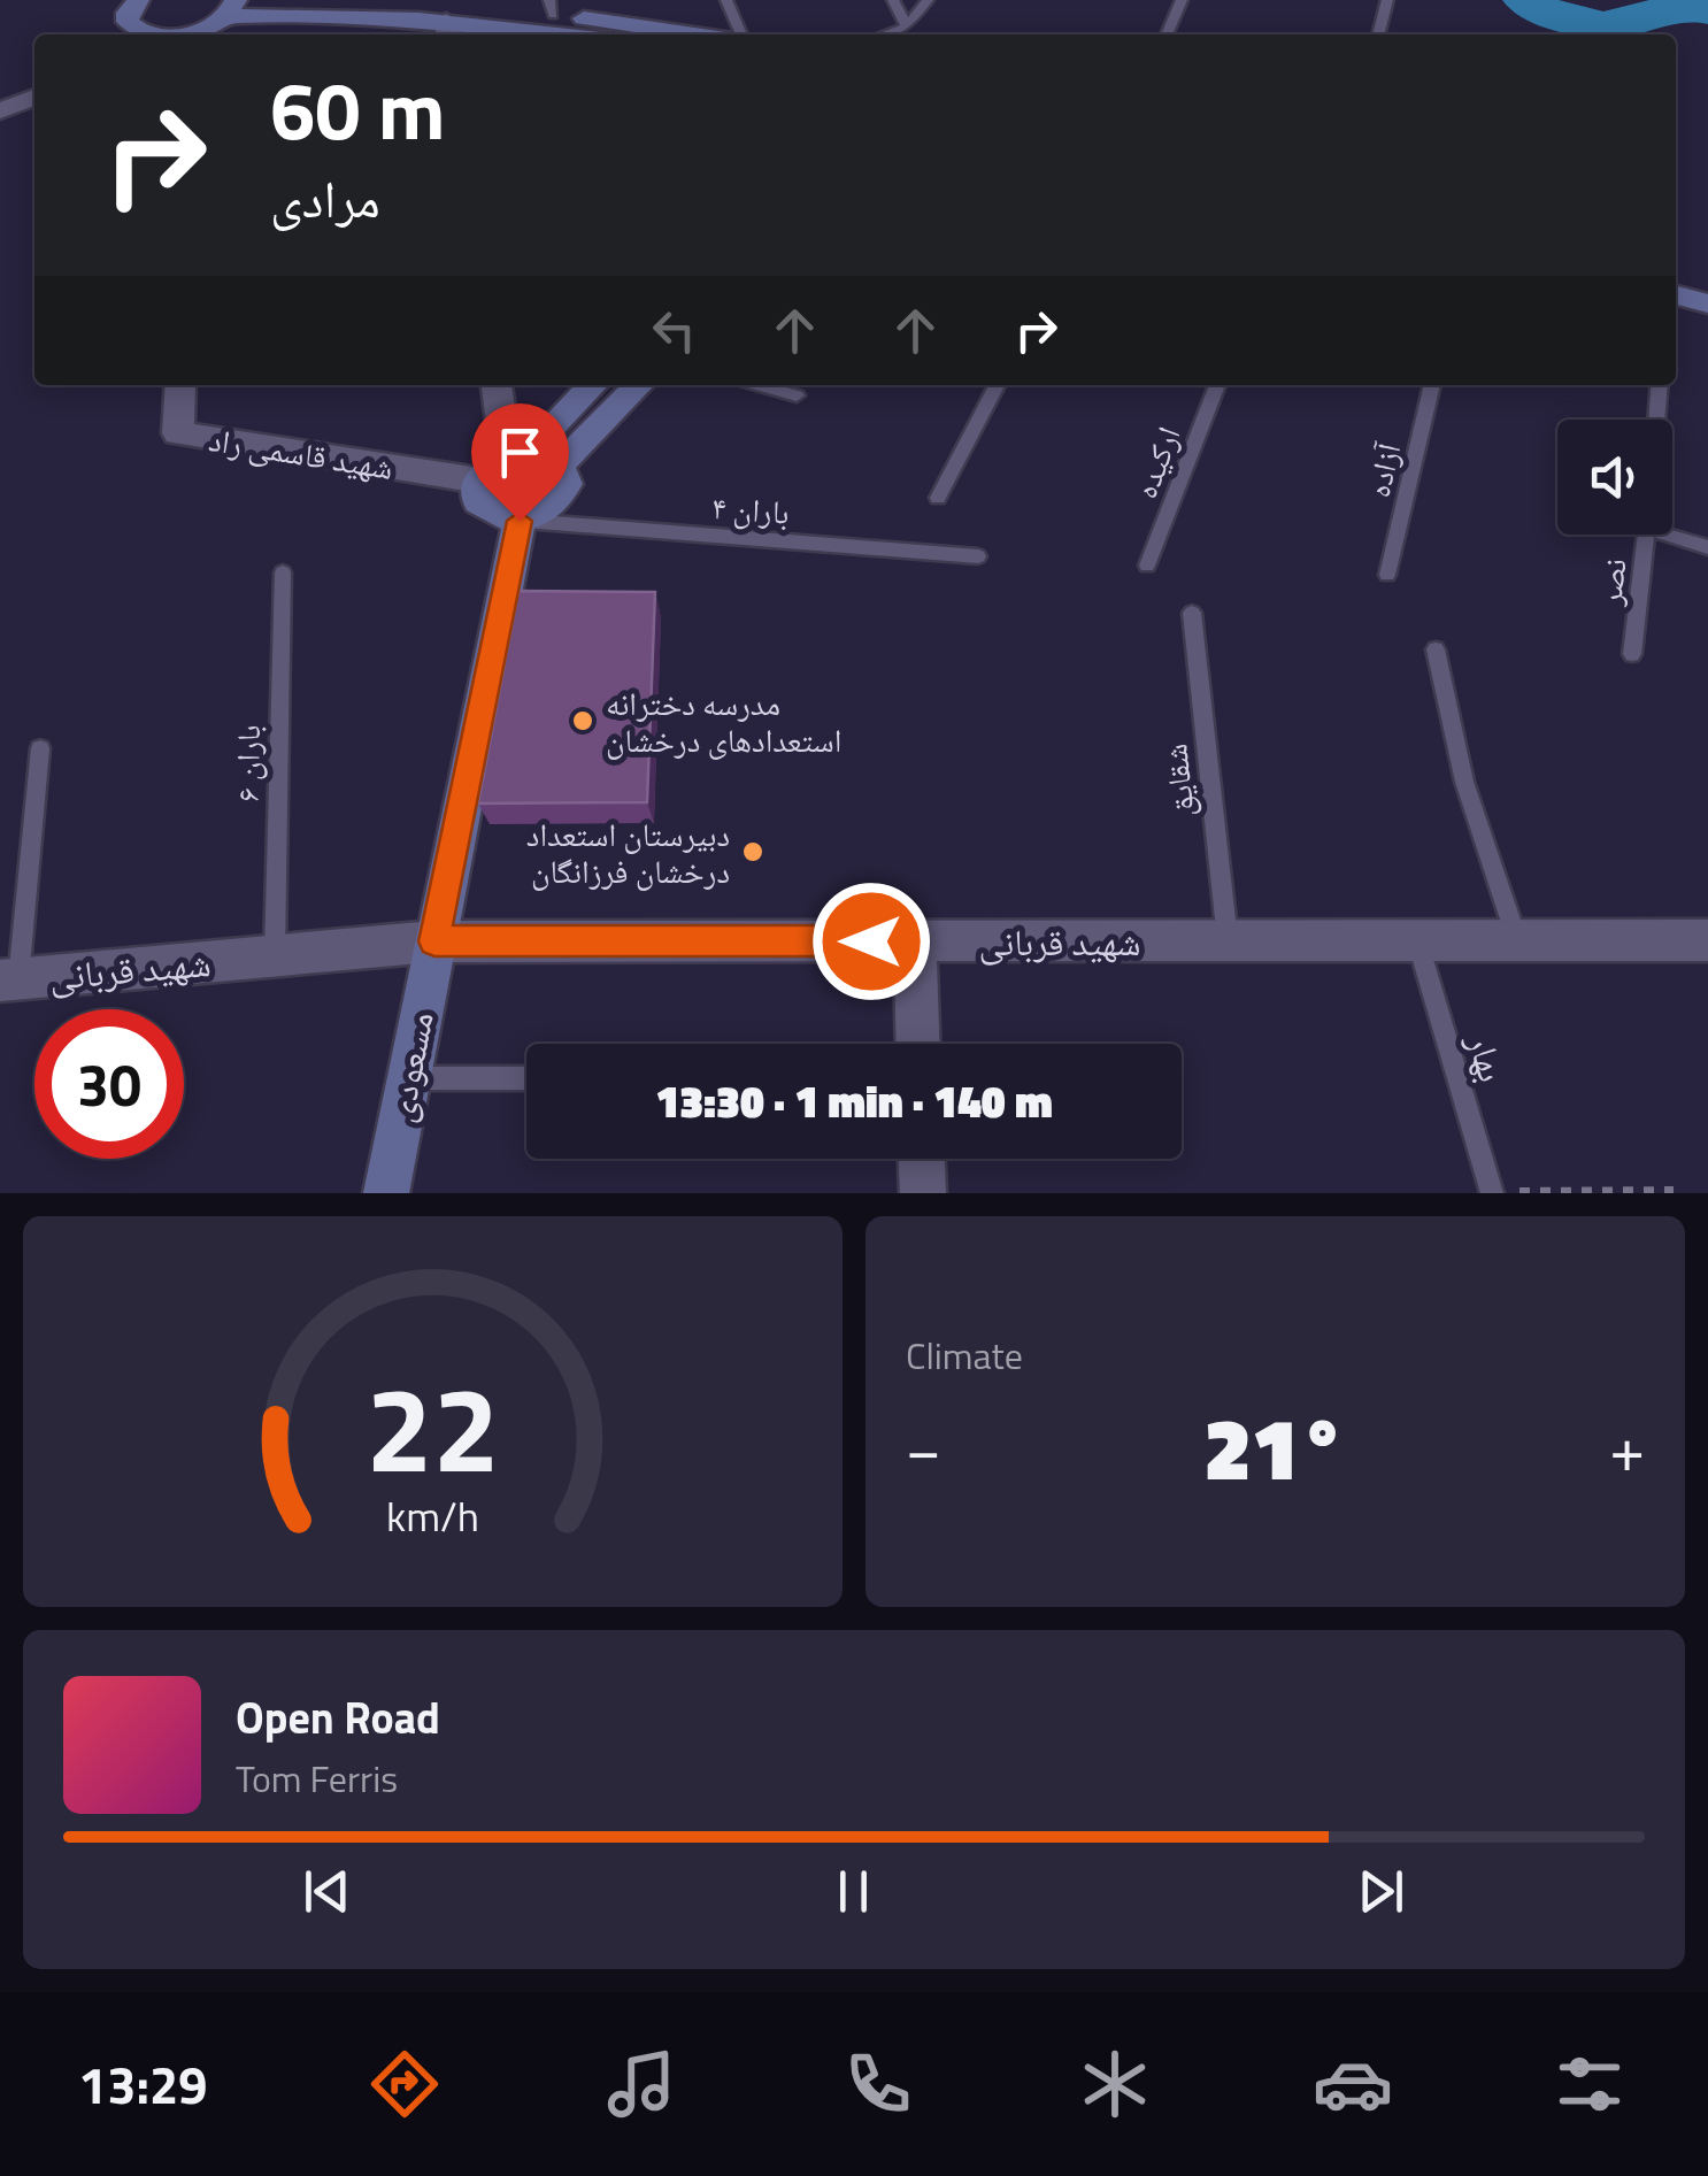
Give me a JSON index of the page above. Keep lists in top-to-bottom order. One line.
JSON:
{"streets":{"street":["شهید قاسمی راد","شهید قربانی","مسعودی"],"lane":["ارکیده","آزاده","باران ۴","نصر","باران ۶","شقایق","بهار"]},"crossings":[["شهید قاسمی راد","باران ۴"],["شهید قاسمی راد","مسعودی"],["باران ۴","مسعودی"],["باران ۶","شهید قربانی"],["شقایق","شهید قربانی"],["شهید قربانی","بهار"],["شهید قربانی","مسعودی"]],"places":["مدرسه دخترانه استعدادهای درخشان","دبیرستان استعداد درخشان فرزانگان"],"page":{"turn":["60 m","مرادی"],"limit":"30","trip":"13:30 · 1 min · 140 m","tile":"Climate","heat":["−","21°","+"],"song":["Open Road","Tom Ferris"],"tabs":"13:29","gauge":["22","km/h"]}}
